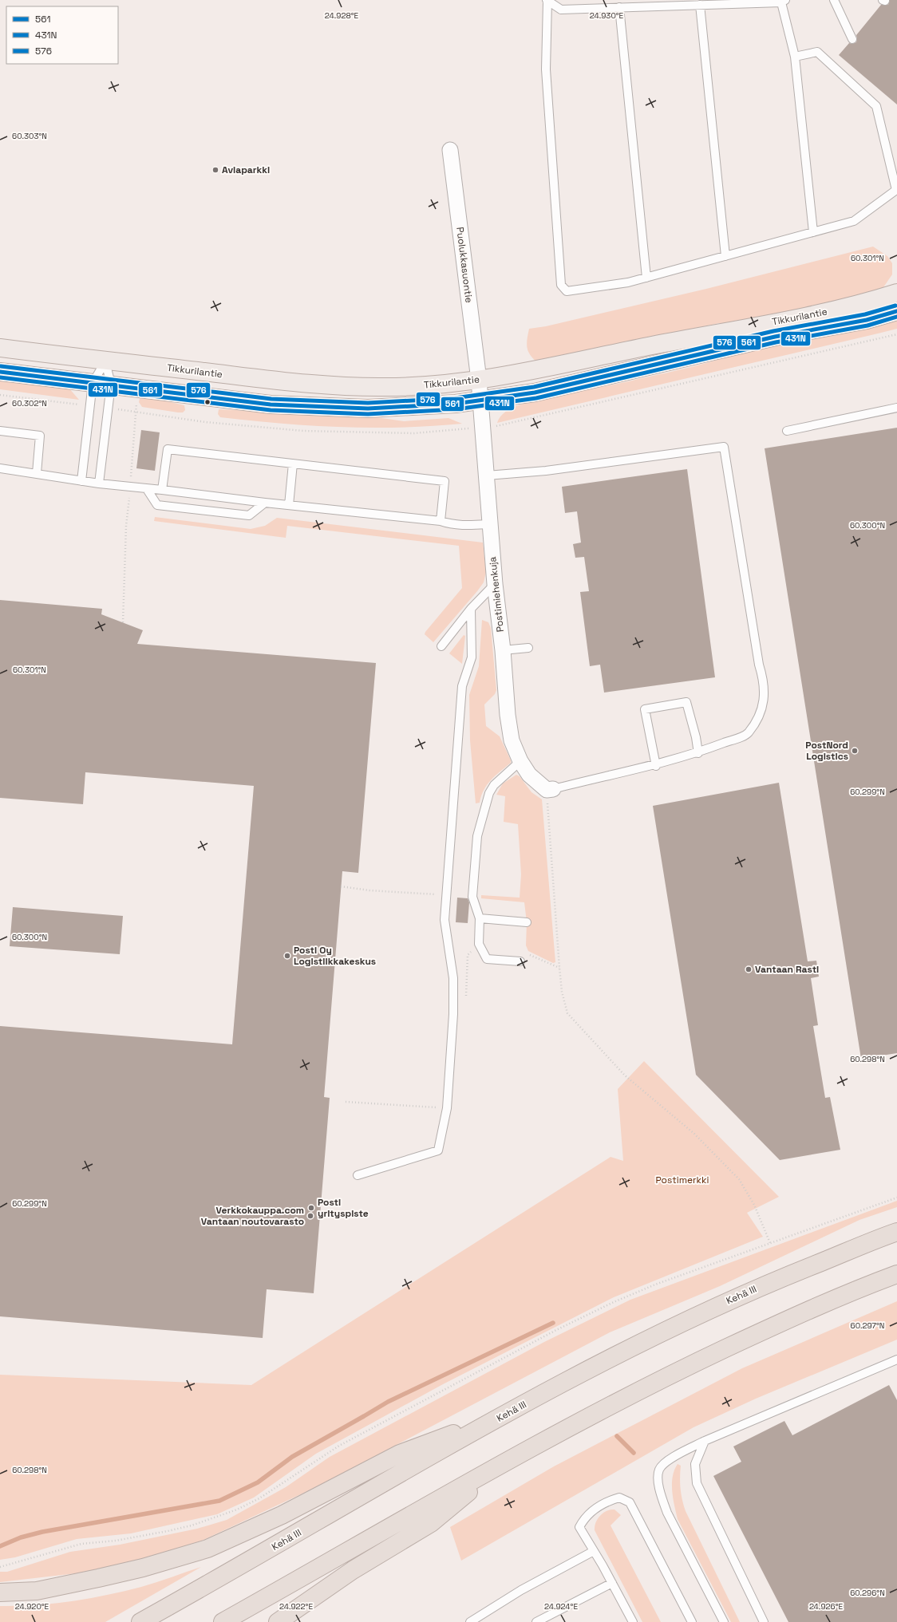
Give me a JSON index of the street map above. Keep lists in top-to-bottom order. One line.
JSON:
{"streets":{"highway":["Kehä III"],"main road":["Tikkurilantie"],"street":["Puolukkasuontie","Postimiehenkuja"]},"crossings":[["Puolukkasuontie","Tikkurilantie"],["Puolukkasuontie","Postimiehenkuja"],["Tikkurilantie","Postimiehenkuja"]],"parks":["Postimerkki"],"places":["Aviaparkki","PostNord Logistics","Posti Oy Logistiikkakeskus","Vantaan Rasti","Posti yrityspiste","Verkkokauppa.com Vantaan noutovarasto"],"lines":["transit line 576","transit line 561","transit line 431N"],"legend":["561","431N","576"],"coordinates":["24.928°E","24.930°E","60.303°N","60.301°N","60.302°N","60.300°N","60.299°N","60.298°N","60.297°N","60.296°N","24.920°E","24.922°E","24.924°E","24.926°E"]}
